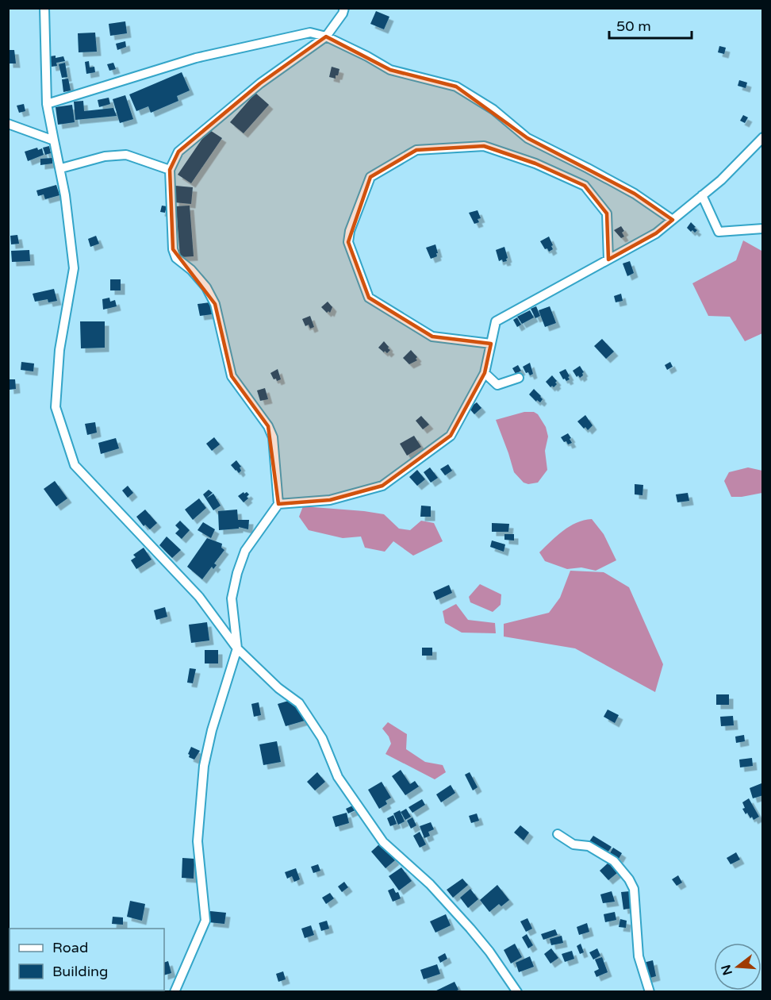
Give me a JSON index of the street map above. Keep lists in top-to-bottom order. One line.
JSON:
{"legend":["Road","Building"],"scale_bar":"50 m","north":"left"}
